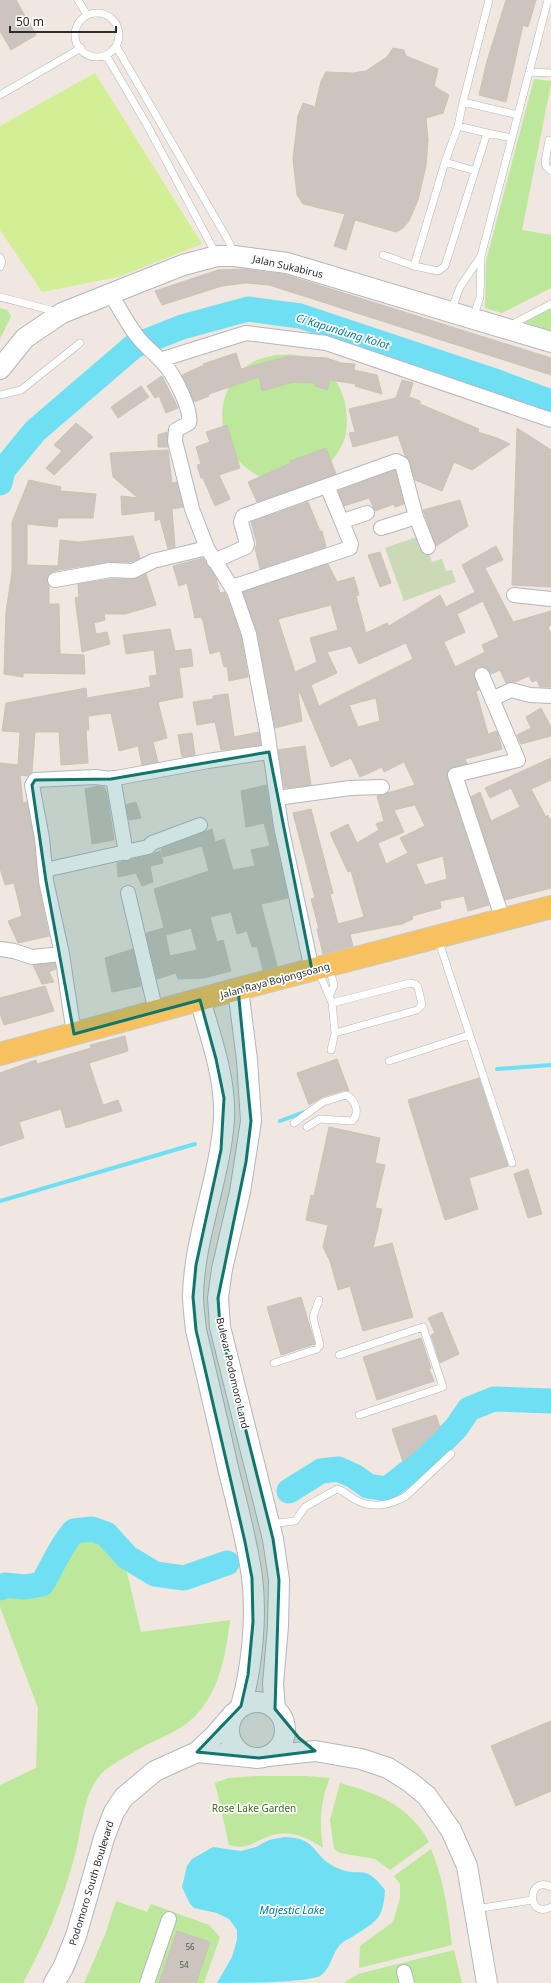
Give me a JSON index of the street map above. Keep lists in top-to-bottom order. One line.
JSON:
{"streets":{"main road":["Jalan Raya Bojongsoang"],"street":["Jalan Sukabirus","Bulevar Podomoro Land","Podomoro South Boulevard"]},"crossings":[["Jalan Raya Bojongsoang","Bulevar Podomoro Land"],["Bulevar Podomoro Land","Podomoro South Boulevard"]],"water":["Ci Kapundung Kolot","Majestic Lake"],"parks":["Rose Lake Garden"],"house_numbers":["56","54"],"scale_bar":"50 m"}
